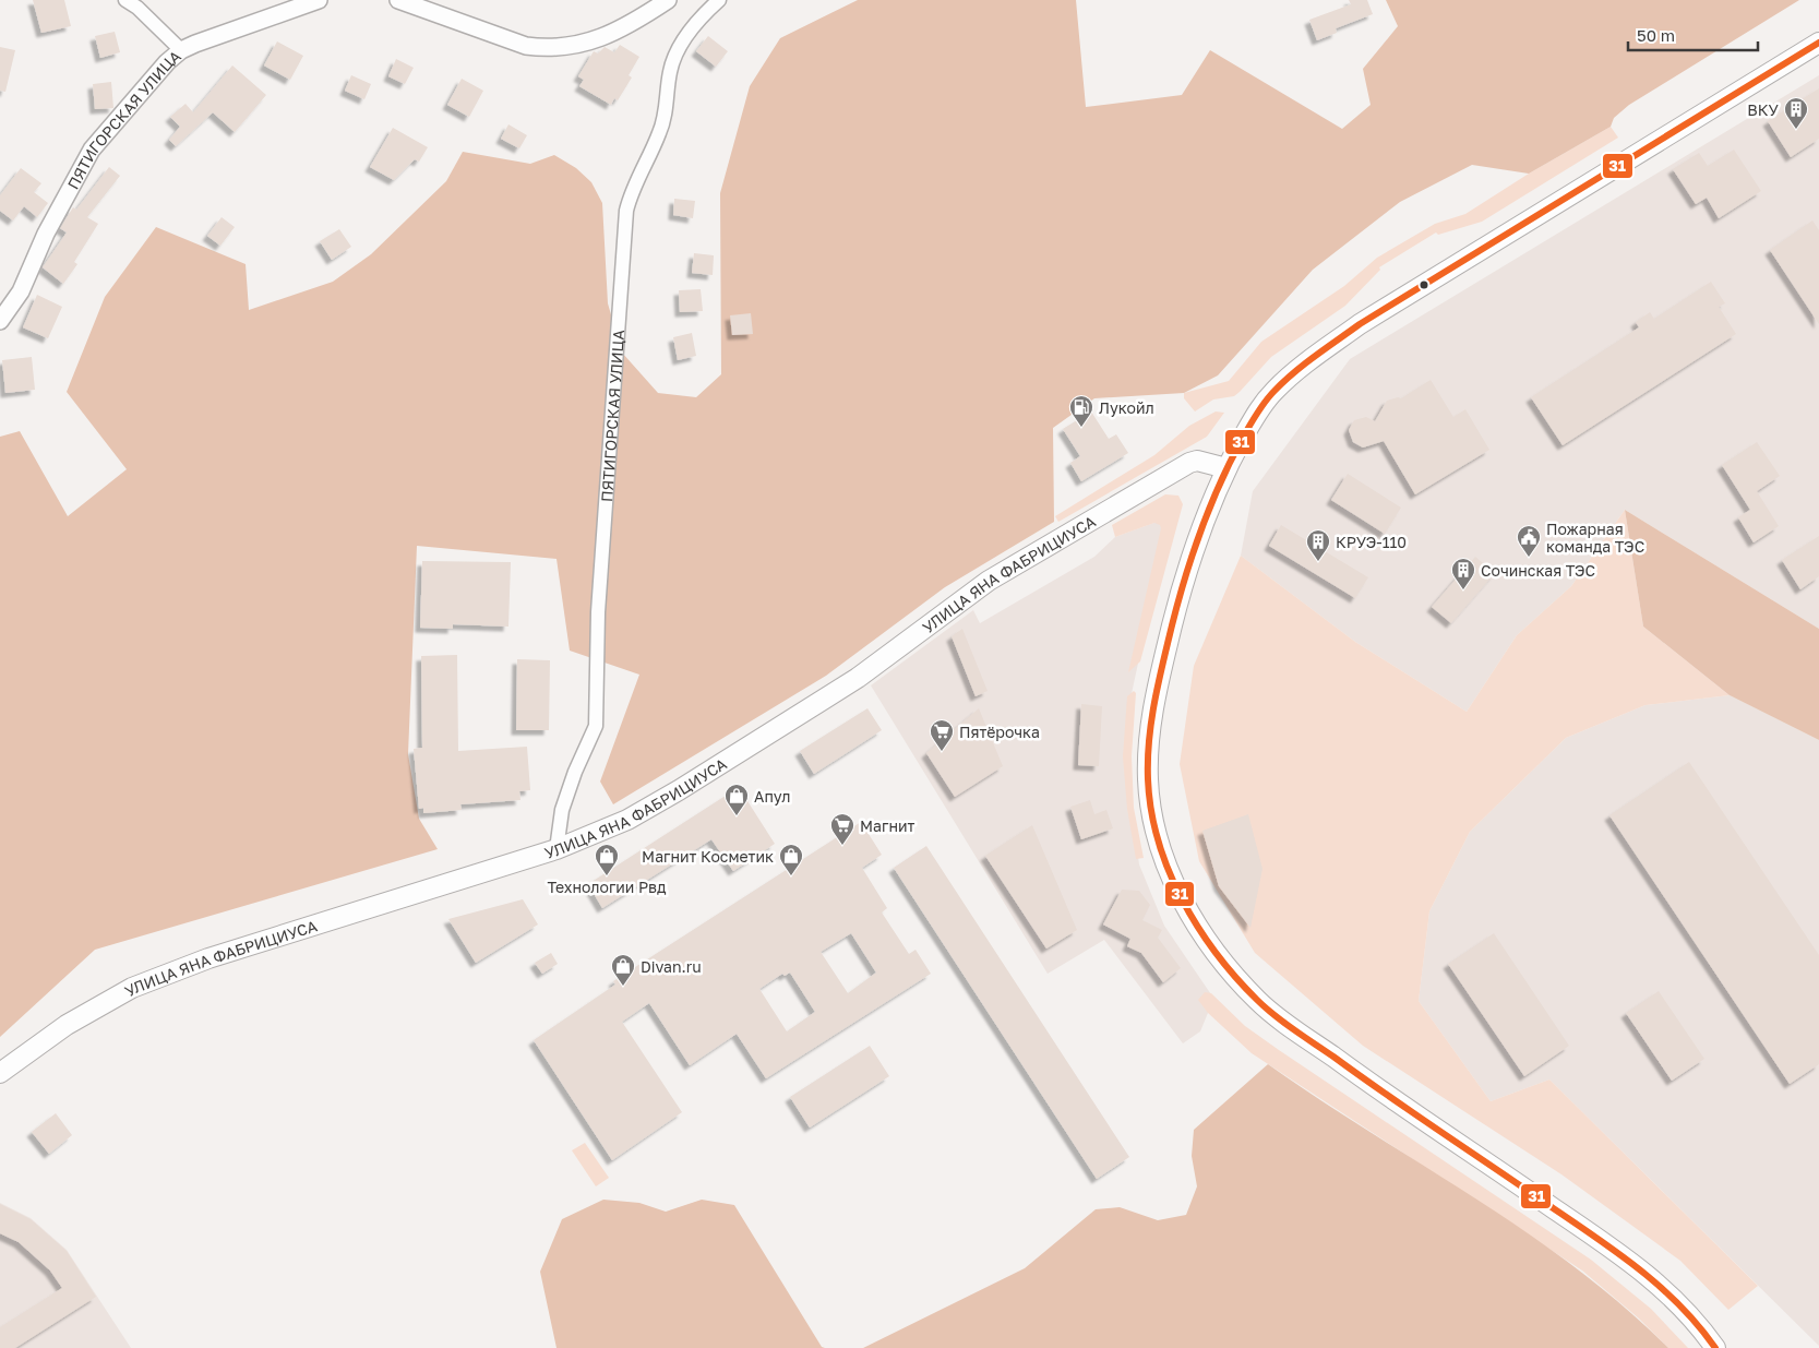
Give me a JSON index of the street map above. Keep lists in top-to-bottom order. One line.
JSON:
{"streets":{"main road":["УЛИЦА ЯНА ФАБРИЦИУСА"],"street":["ПЯТИГОРСКАЯ УЛИЦА"]},"crossings":[["ПЯТИГОРСКАЯ УЛИЦА","УЛИЦА ЯНА ФАБРИЦИУСА"]],"places":{"building":["ВКУ","КРУЭ-110","Сочинская ТЭС"],"fuel station":["Лукойл"],"public building":["Пожарная команда ТЭС"],"supermarket":["Пятёрочка","Магнит"],"shop":["Апул","Технологии Рвд","Магнит Косметик","Divan.ru"]},"lines":["transit line 31"],"scale_bar":"50 m"}
